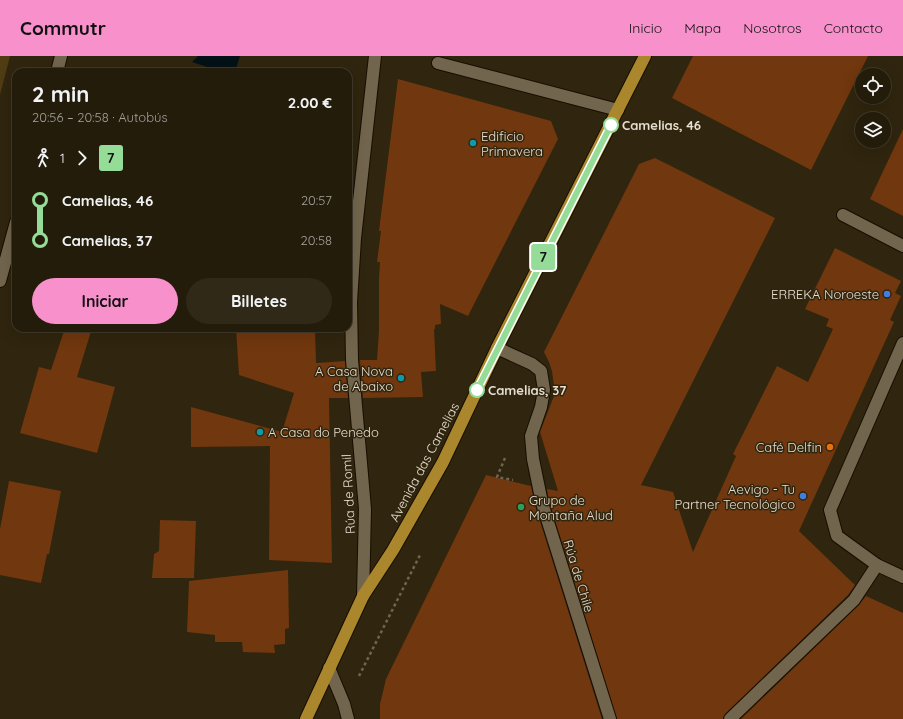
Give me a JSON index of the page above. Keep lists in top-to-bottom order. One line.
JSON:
{"streets":{"main road":["Avenida das Camelias"],"street":["Rúa de Romil","Rúa de Chile"]},"crossings":[["Avenida das Camelias","Rúa de Romil"],["Avenida das Camelias","Rúa de Chile"]],"places":["Camelias, 46","Edificio Primavera","ERREKA Noroeste","A Casa Nova de Abaixo","Camelias, 37","A Casa do Penedo","Café Delfin","Aevigo - Tu Partner Tecnológico","Grupo de Montaña Alud"],"lines":["bus line 7"],"page":{"header":"Commutr","nav":["Inicio","Mapa","Nosotros","Contacto"],"on_map":"7","heading":["2 min","20:56 – 20:58 · Autobús","2.00 €"],"legs":["1","7"],"list":[{"name":"Camelias, 46","value":"20:57"},{"name":"Camelias, 37","value":"20:58"}],"buttons":["Iniciar","Billetes"]}}
